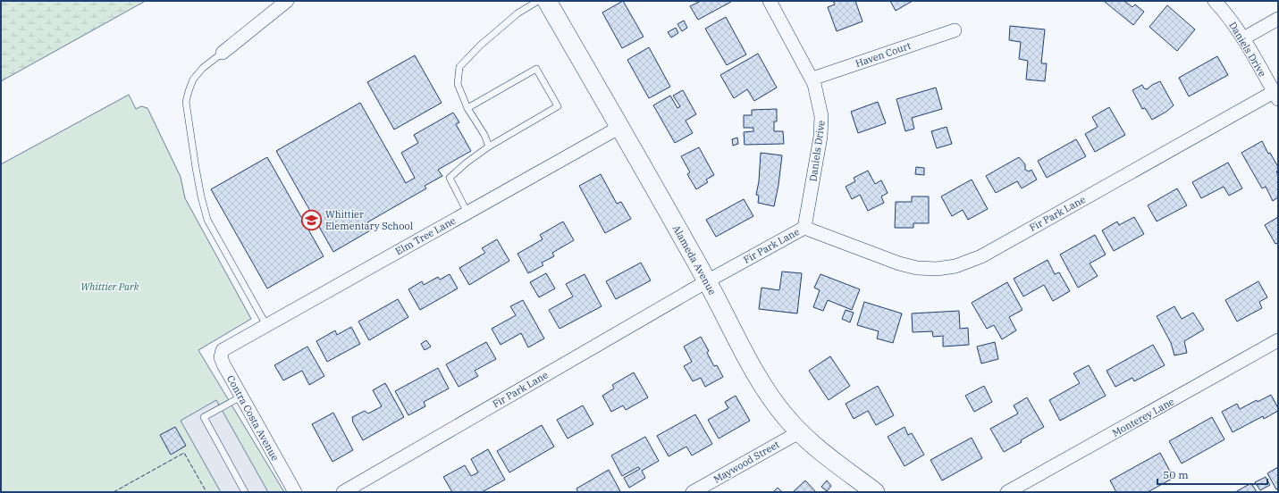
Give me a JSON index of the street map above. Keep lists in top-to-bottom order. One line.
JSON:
{"streets":{"street":["Daniels Drive","Haven Court","Fir Park Lane","Elm Tree Lane","Alameda Avenue","Monterey Lane","Contra Costa Avenue","Maywood Street"]},"crossings":[["Daniels Drive","Haven Court"],["Daniels Drive","Fir Park Lane"],["Fir Park Lane","Alameda Avenue"],["Elm Tree Lane","Alameda Avenue"],["Elm Tree Lane","Contra Costa Avenue"],["Alameda Avenue","Maywood Street"]],"parks":["Whittier Park"],"places":{"school or university":["Whittier Elementary School"]},"scale_bar":"50 m"}
